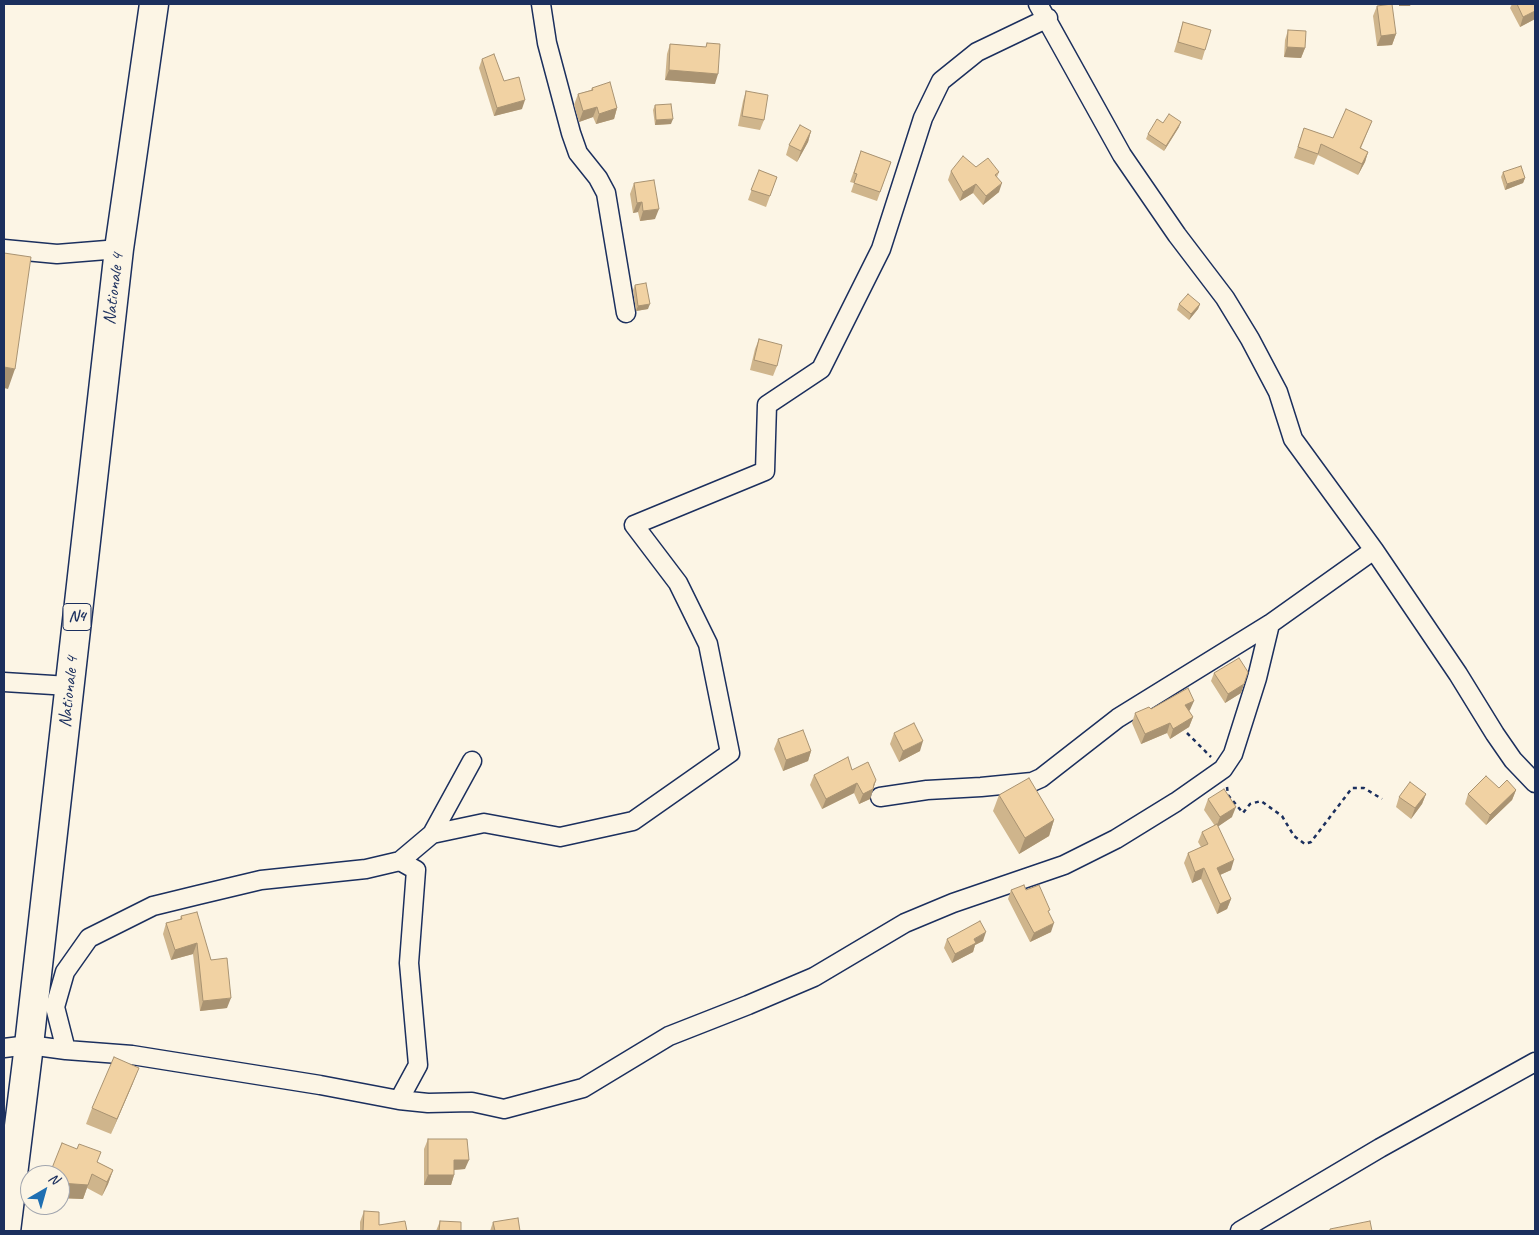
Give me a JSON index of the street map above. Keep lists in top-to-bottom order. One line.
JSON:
{"streets":{"highway":["Nationale 4","N4"]},"north":"top right"}
